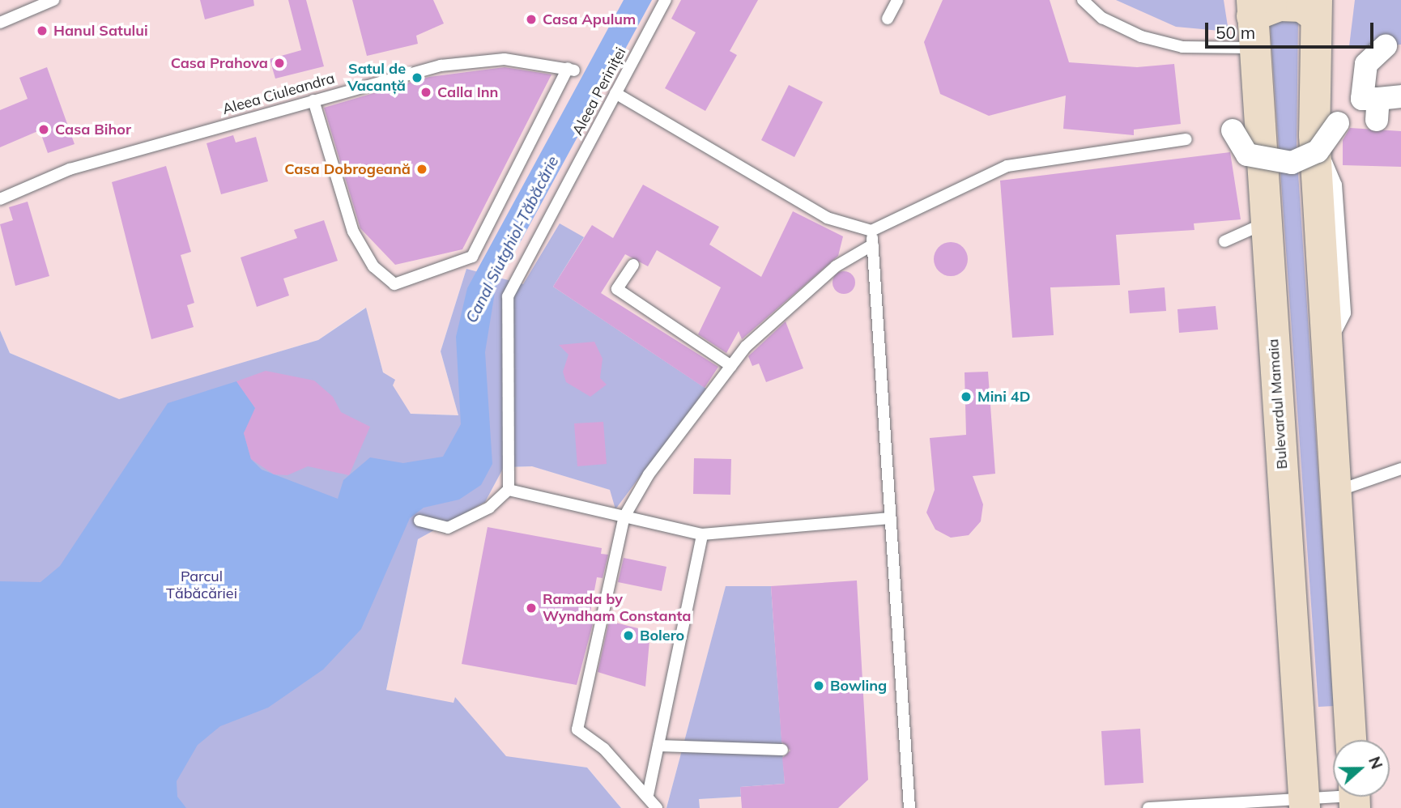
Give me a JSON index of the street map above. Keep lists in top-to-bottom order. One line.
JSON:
{"streets":{"main road":["Bulevardul Mamaia"],"lane":["Aleea Periniței","Aleea Ciuleandra"]},"water":["Canal Siutghiol-Tăbăcărie"],"parks":["Parcul Tăbăcăriei"],"places":["Casa Apulum","Hanul Satului","Casa Prahova","Satul de Vacanță","Calla Inn","Casa Bihor","Casa Dobrogeană","Mini 4D","Ramada by Wyndham Constanta","Bolero","Bowling"],"scale_bar":"50 m","north":"right"}
